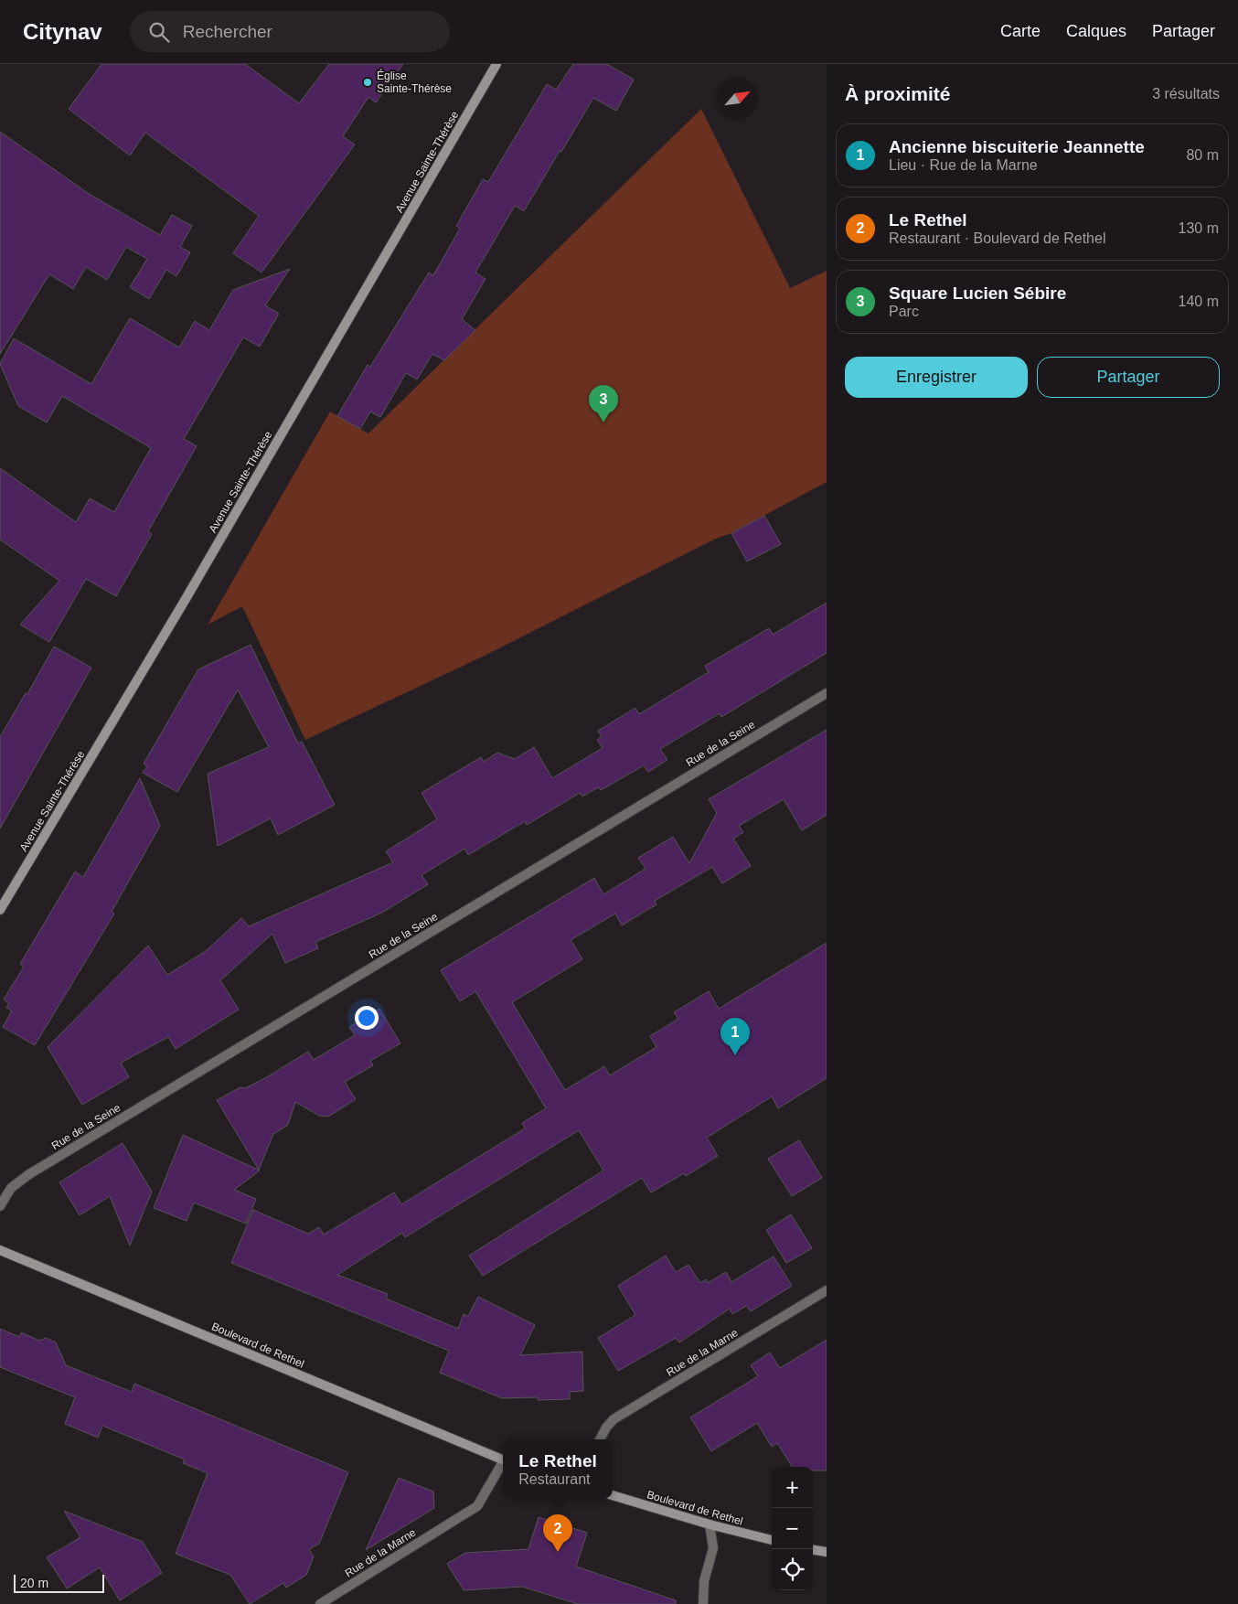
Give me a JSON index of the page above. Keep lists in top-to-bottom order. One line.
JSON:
{"streets":{"street":["Avenue Sainte-Thérèse","Rue de la Seine","Boulevard de Rethel","Rue de la Marne"]},"places":["Église Sainte-Thérèse"],"scale_bar":"20 m","north":"top right","page":{"header":"Citynav","search":"Rechercher","nav":["Carte","Calques","Partager"],"heading":["À proximité","3 résultats"],"list":[{"mark":"1","name":"Ancienne biscuiterie Jeannette","note":"Lieu · Rue de la Marne","value":"80 m"},{"mark":"2","name":"Le Rethel","note":"Restaurant · Boulevard de Rethel","value":"130 m"},{"mark":"3","name":"Square Lucien Sébire","note":"Parc","value":"140 m"}],"buttons":["Enregistrer","Partager"],"pins":["3","1","2"],"popup":["Le Rethel","Restaurant"],"map_buttons":["+","−"],"scale":"20 m"}}
